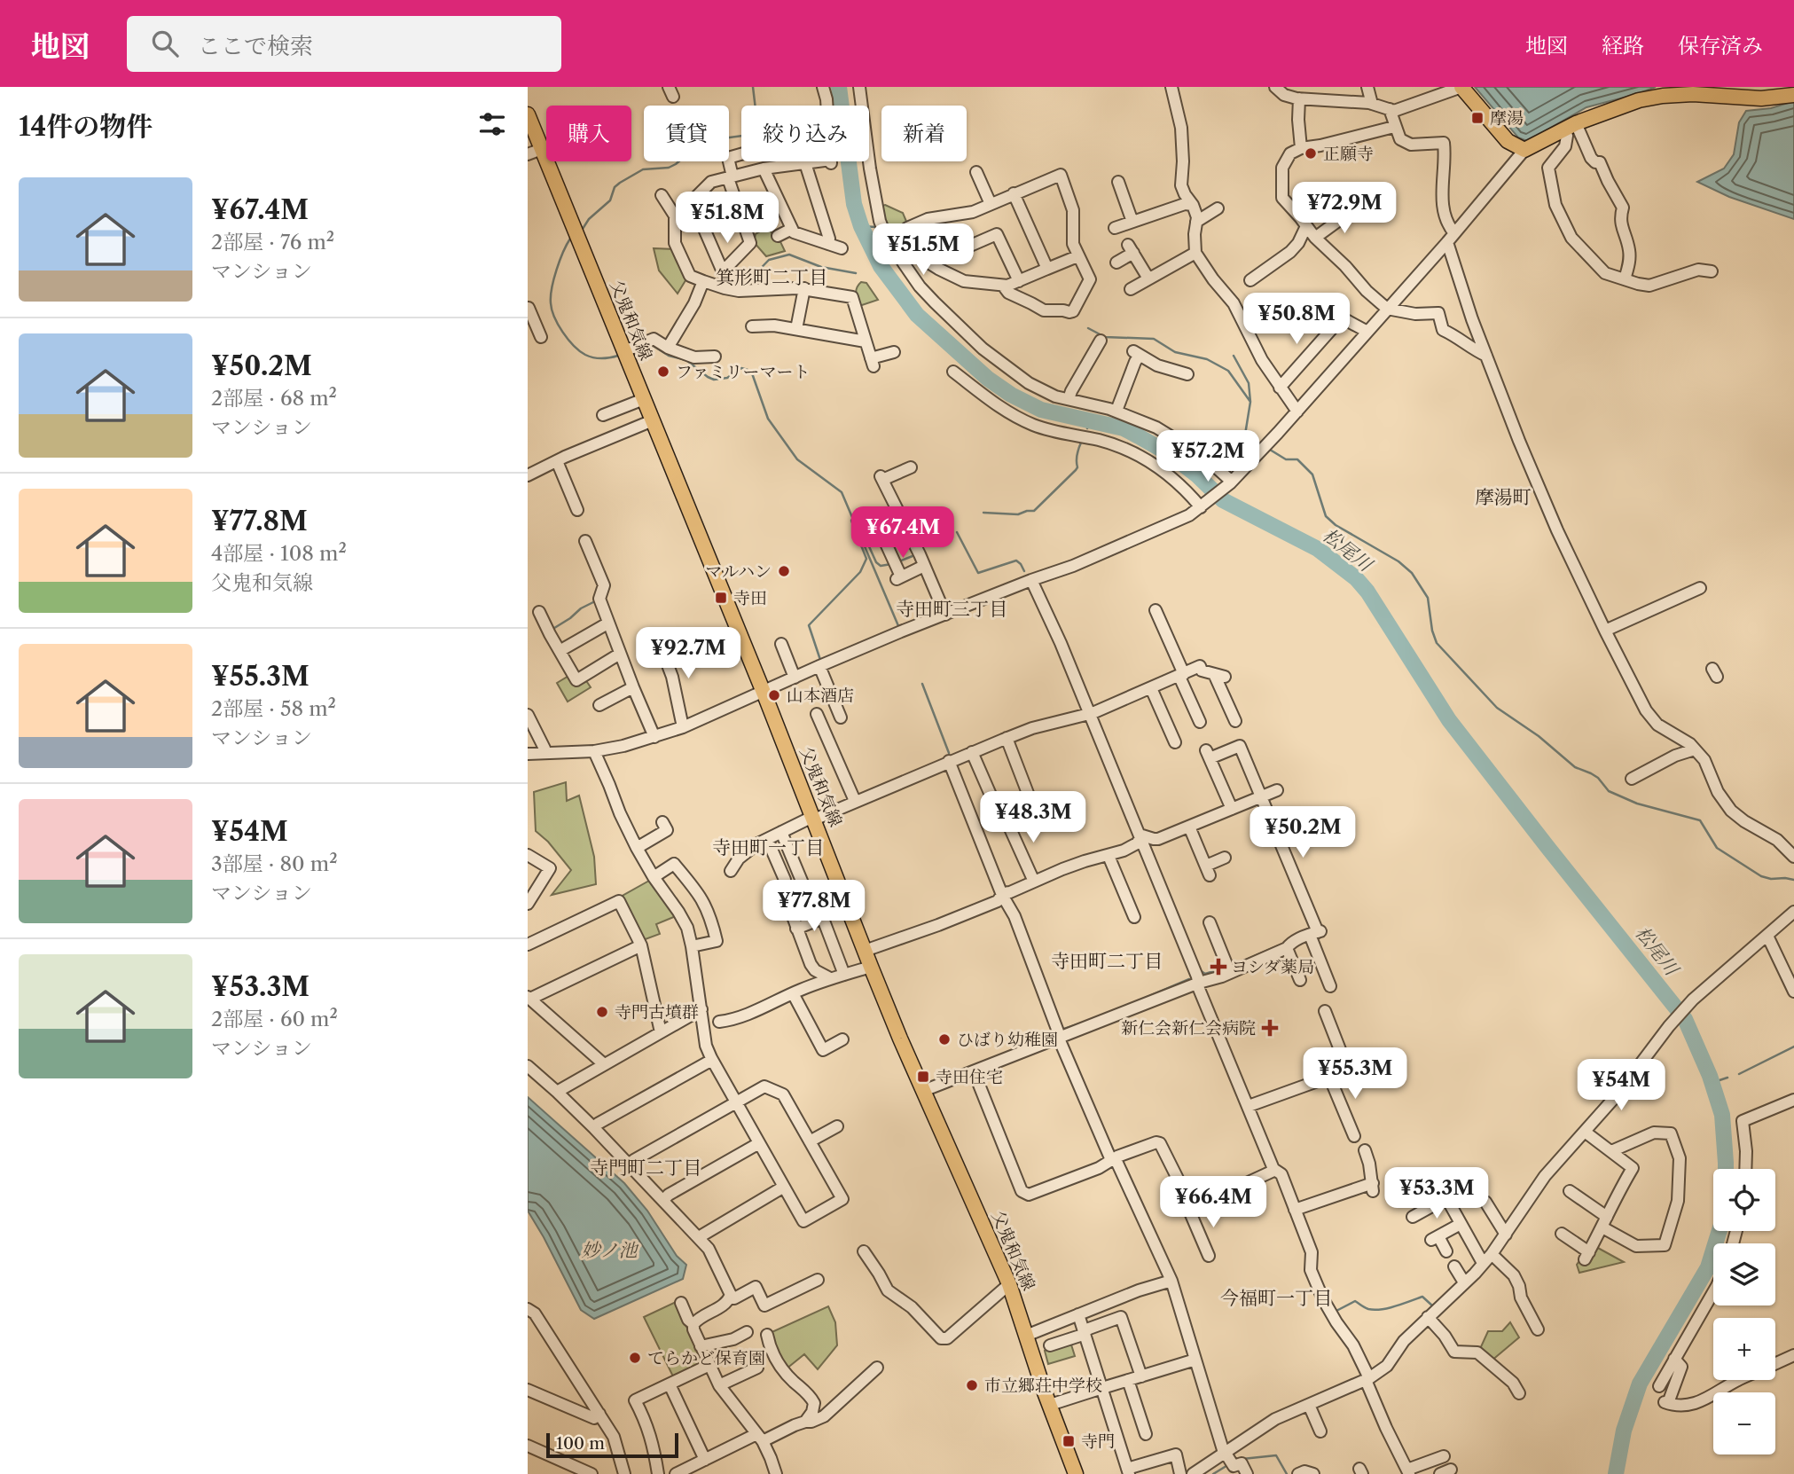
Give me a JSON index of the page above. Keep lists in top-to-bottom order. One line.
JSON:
{"streets":{"main road":["父鬼和気線"]},"districts":["箕形町二丁目","摩湯町","寺田町三丁目","寺田町一丁目","寺田町二丁目","寺門町二丁目","今福町一丁目"],"water":["松尾川","妙ノ池"],"places":{"transit":["摩湯","寺田","寺田住宅","寺門"],"other":["正願寺","ファミリーマート","マルハン","山本酒店","寺門古墳群","ひばり幼稚園","てらかど保育園","市立郷荘中学校"],"health":["ヨシダ薬局","新仁会新仁会病院"]},"scale_bar":"100 m","page":{"header":"地図","search":"ここで検索","nav":["地図","経路","保存済み"],"heading":"14件の物件","chip":["購入","賃貸","絞り込み","新着"],"list":[{"name":"¥67.4M","note":"2部屋 · 76 m² · マンション"},{"name":"¥50.2M","note":"2部屋 · 68 m² · マンション"},{"name":"¥77.8M","note":"4部屋 · 108 m² · 父鬼和気線"},{"name":"¥55.3M","note":"2部屋 · 58 m² · マンション"},{"name":"¥54M","note":"3部屋 · 80 m² · マンション"},{"name":"¥53.3M","note":"2部屋 · 60 m² · マンション"}],"price":["¥72.9M","¥51.8M","¥51.5M","¥50.8M","¥57.2M","¥67.4M","¥92.7M","¥48.3M","¥50.2M","¥77.8M","¥55.3M","¥54M","¥53.3M","¥66.4M"],"map_buttons":["+","−"],"scale":"100 m"}}
